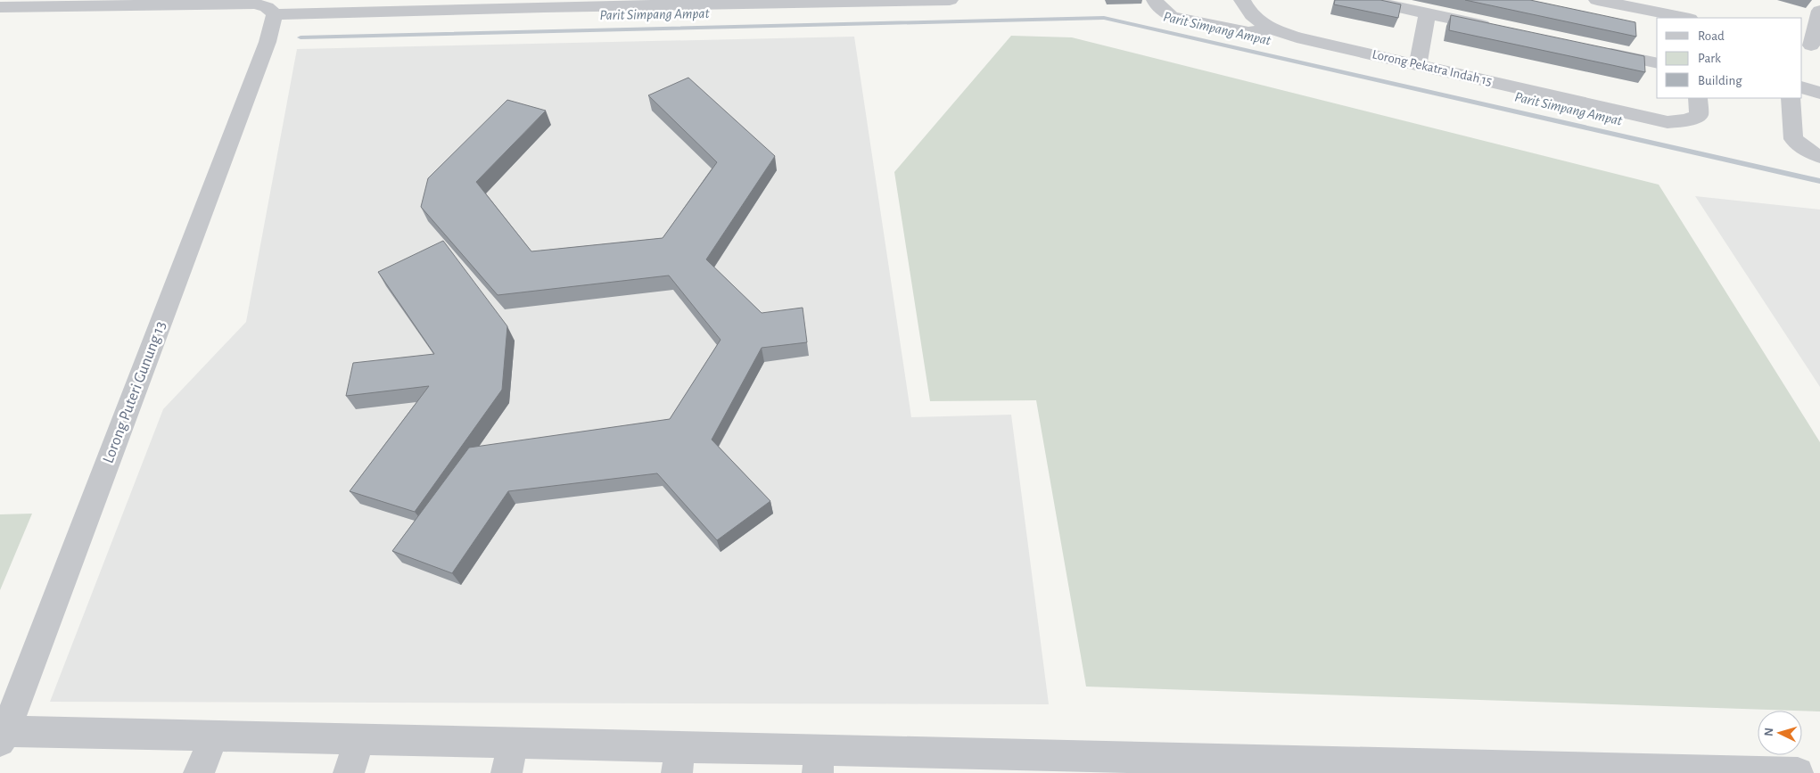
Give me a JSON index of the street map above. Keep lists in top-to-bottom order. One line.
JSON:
{"streets":{"street":["Lorong Pekatra Indah 15","Lorong Puteri Gunung 13"]},"water":["Parit Simpang Ampat"],"legend":["Road","Park","Building"],"north":"left"}
